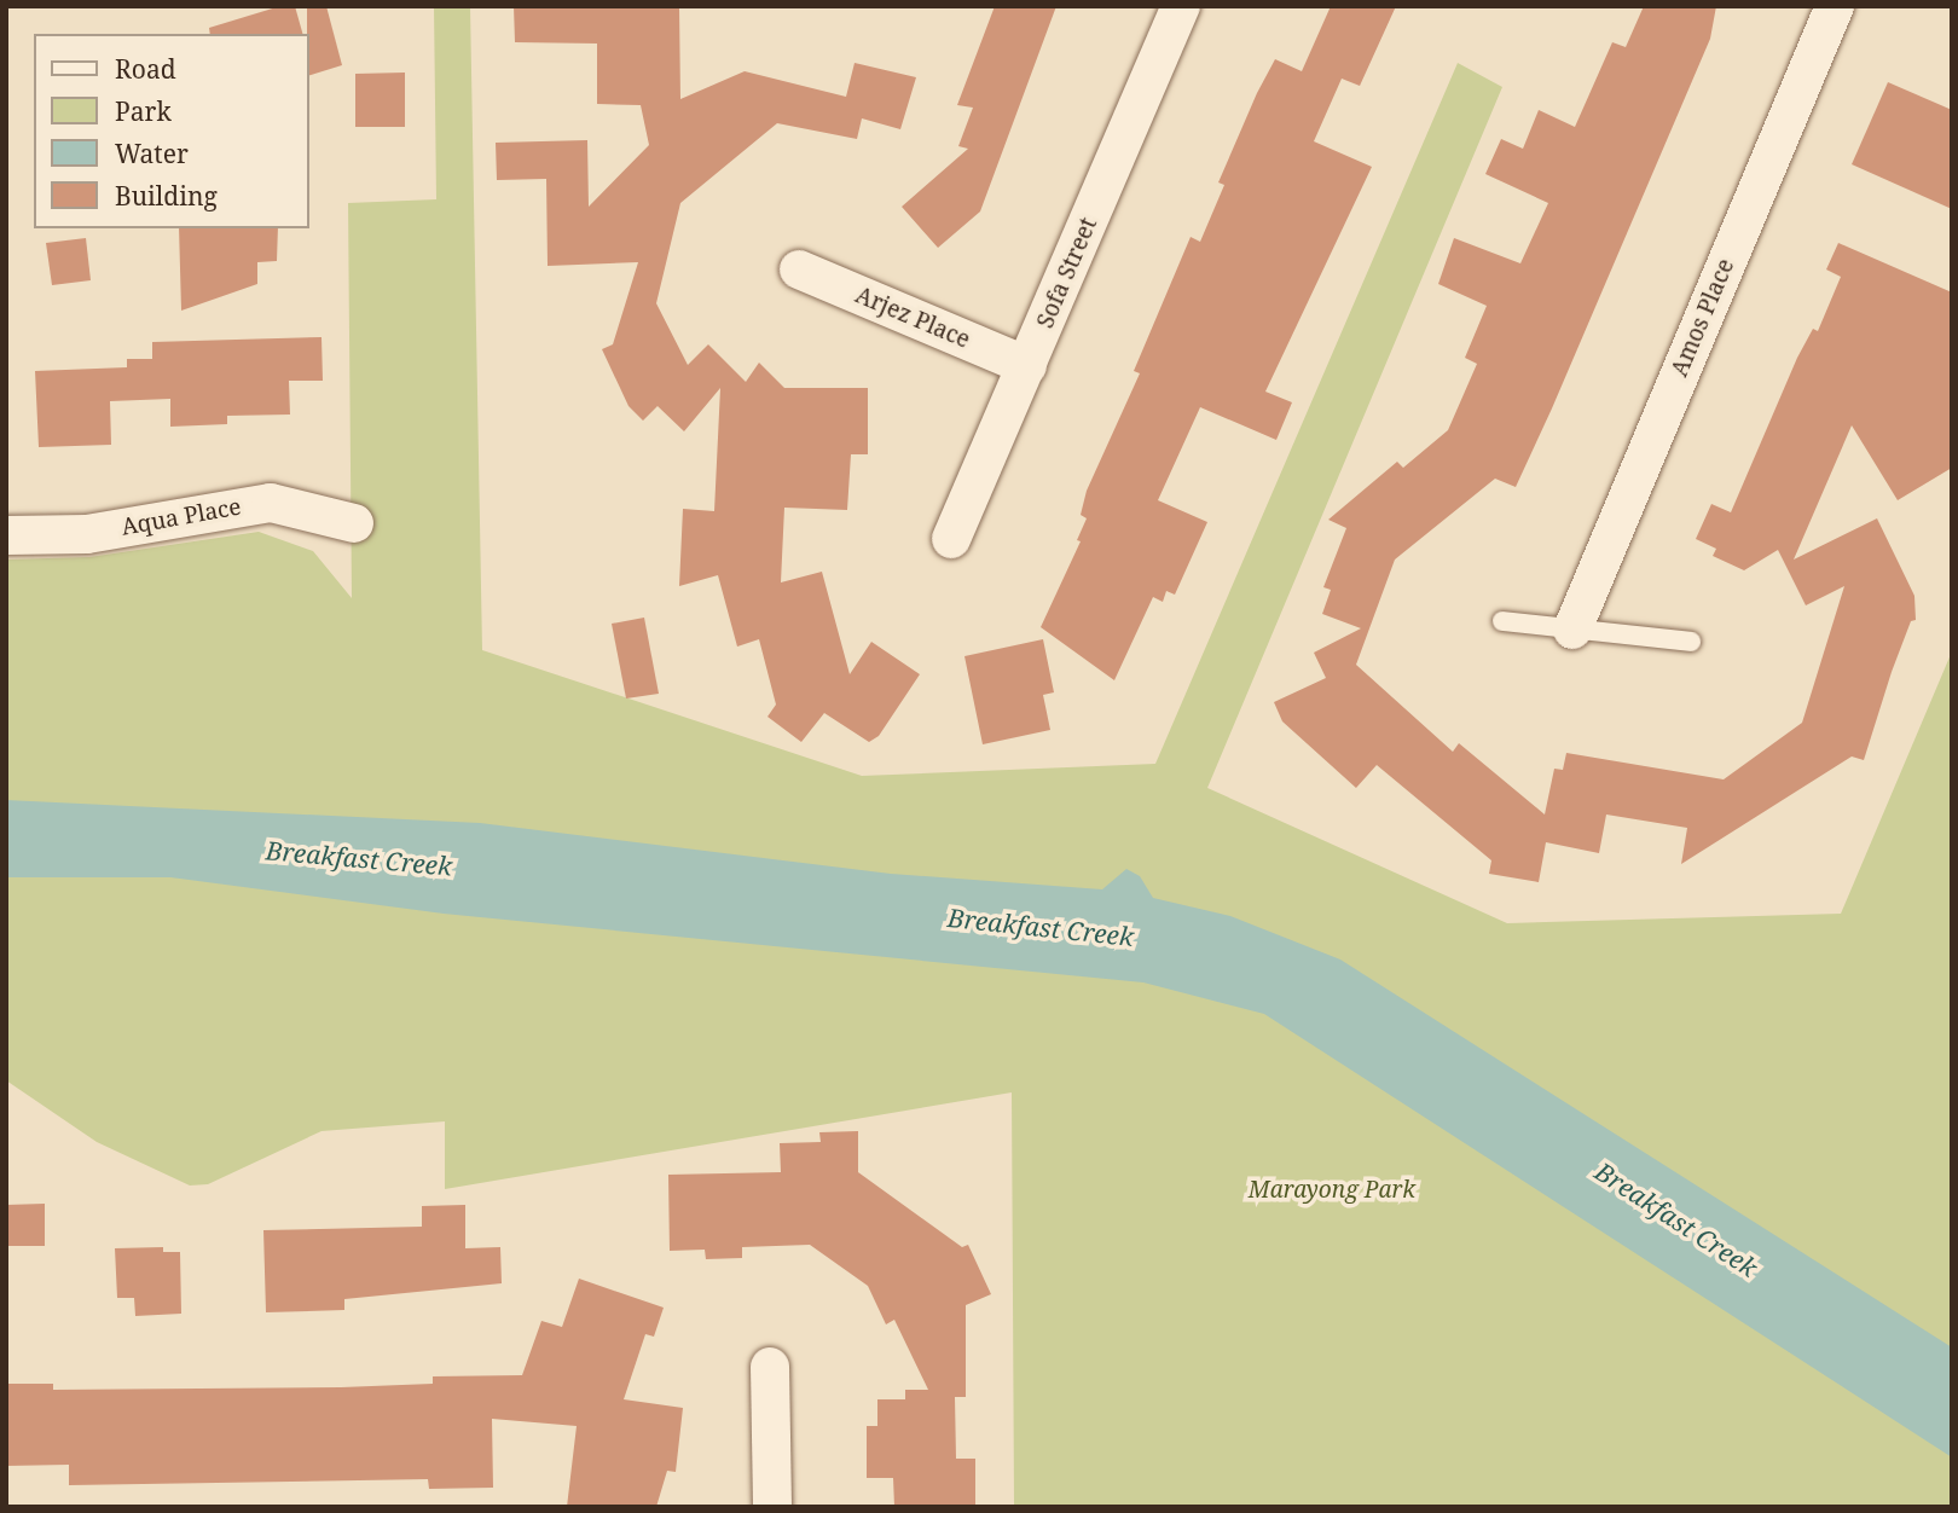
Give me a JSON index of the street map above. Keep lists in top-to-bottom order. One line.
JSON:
{"streets":{"street":["Sofa Street","Arjez Place","Amos Place","Aqua Place"]},"crossings":[["Sofa Street","Arjez Place"]],"water":["Breakfast Creek"],"parks":["Marayong Park"],"legend":["Road","Park","Water","Building"]}
